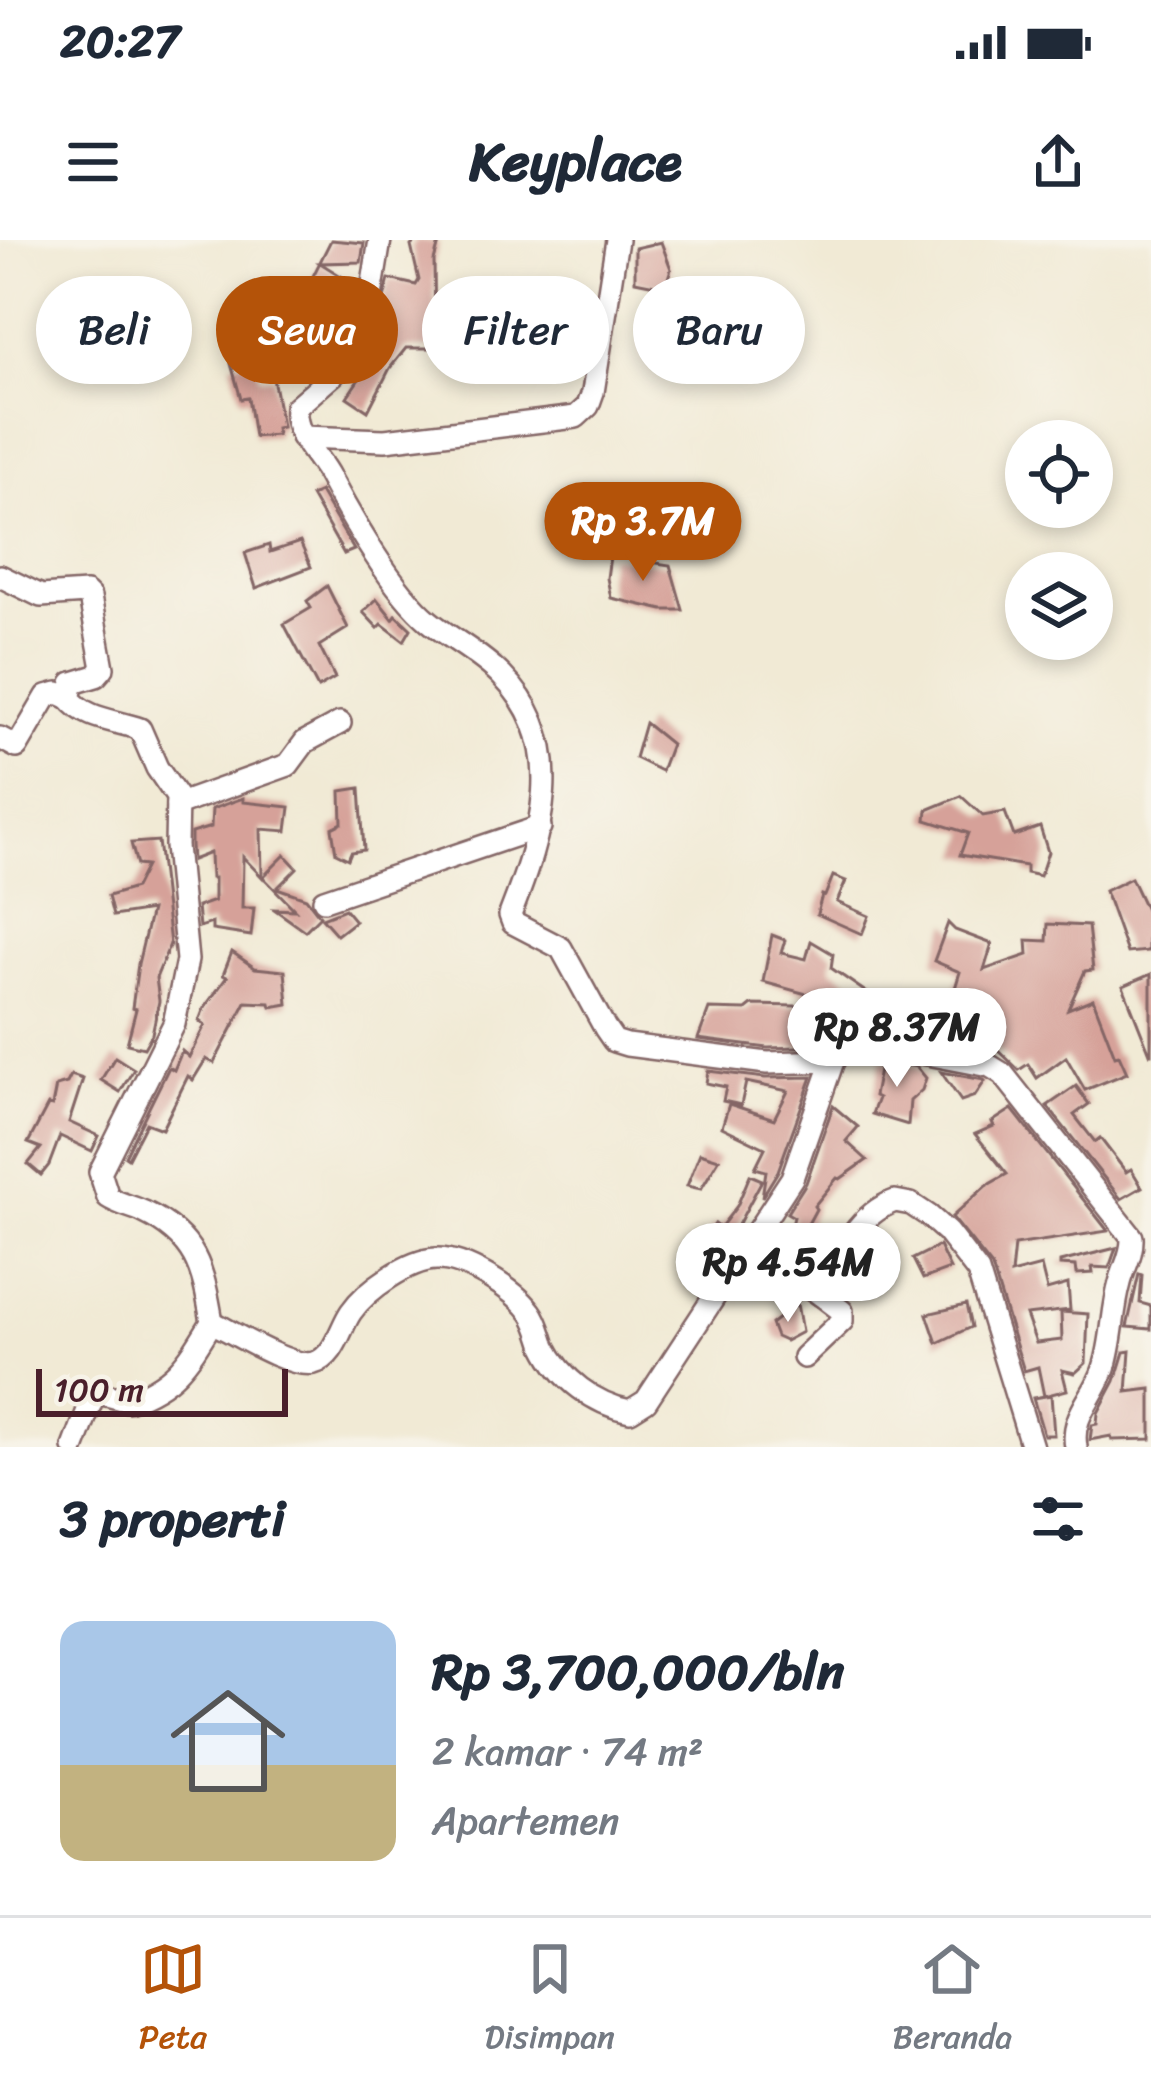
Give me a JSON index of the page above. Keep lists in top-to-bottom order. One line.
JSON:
{"scale_bar":"100 m","page":{"status":"20:27","header":"Keyplace","chip":["Beli","Sewa","Filter","Baru"],"price":["Rp 3.7M","Rp 8.37M","Rp 4.54M"],"scale":"100 m","heading":"3 properti","list":[{"name":"Rp 3,700,000/bln","note":"2 kamar · 74 m² · Apartemen"}],"tabs":["Peta","Disimpan","Beranda"]}}
